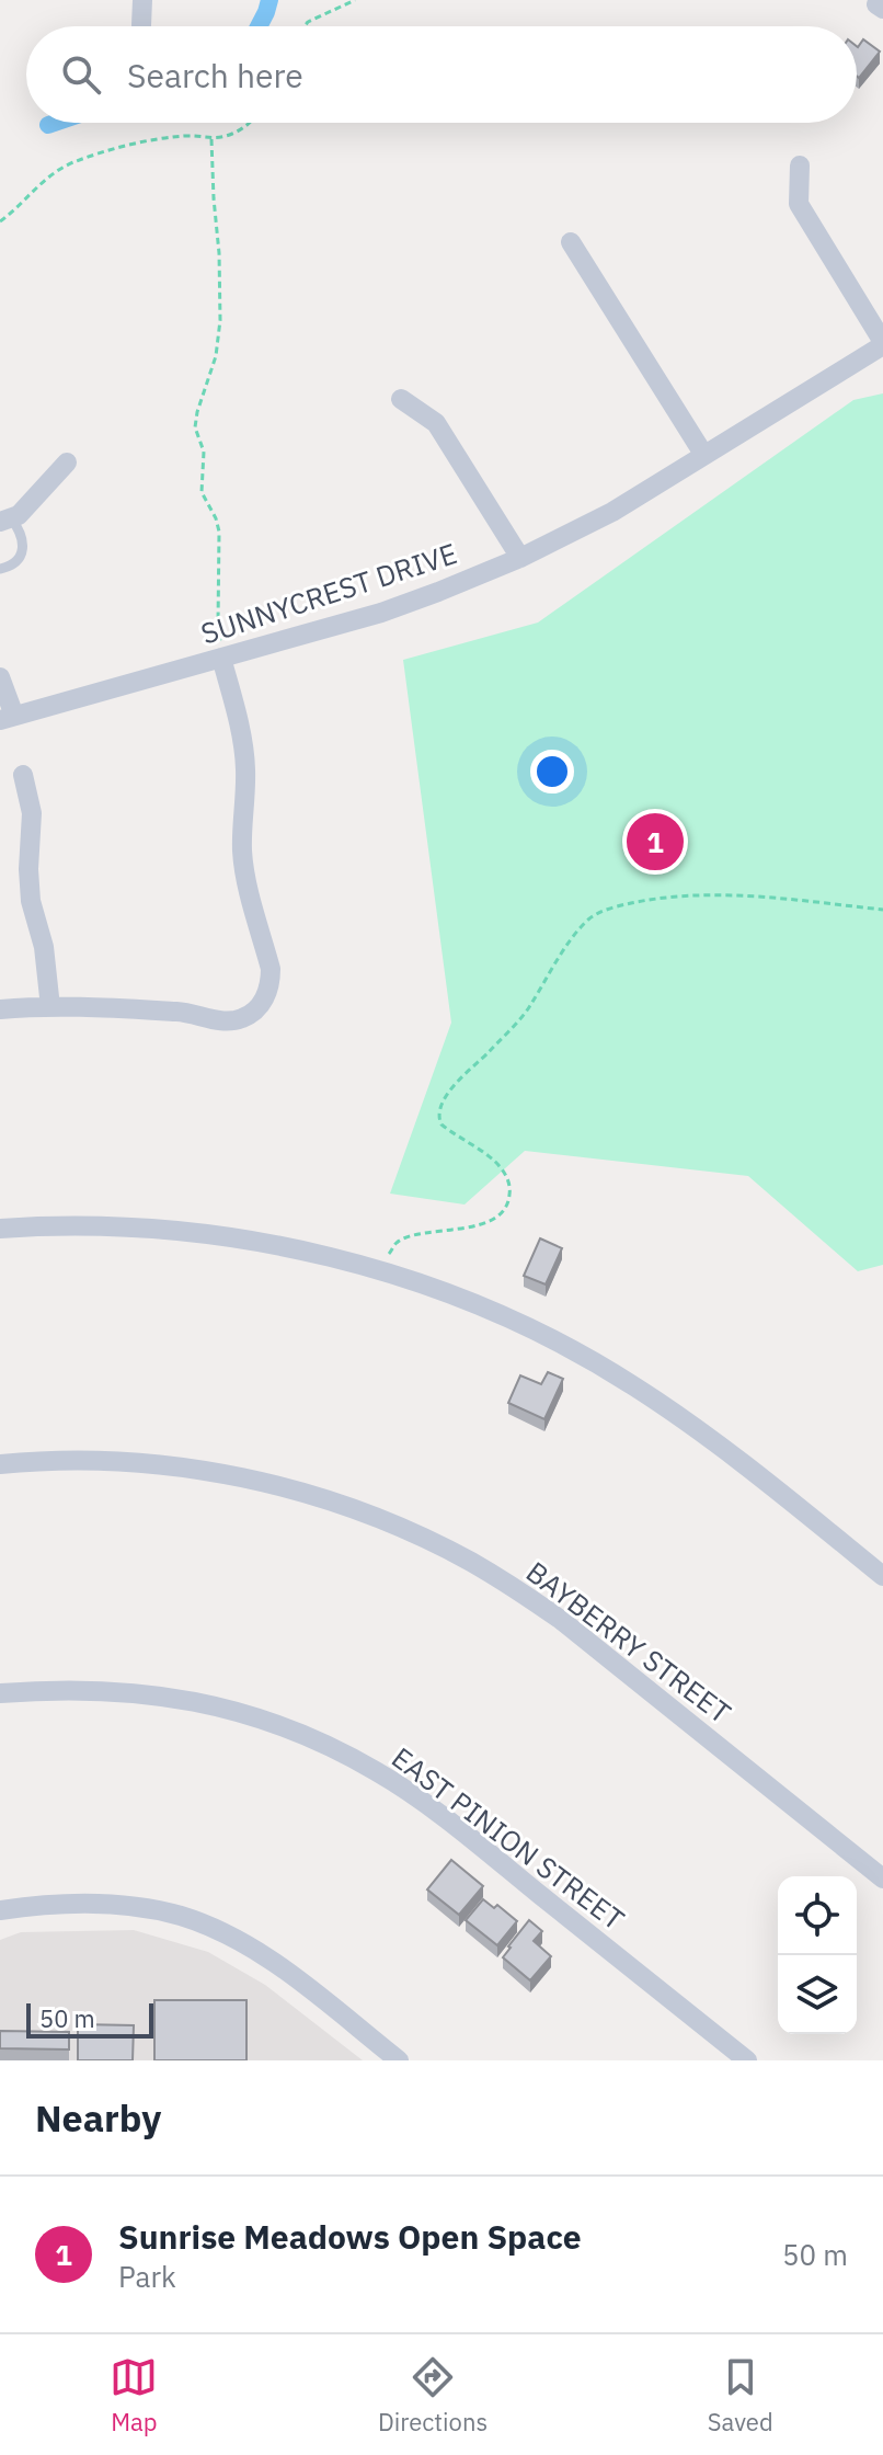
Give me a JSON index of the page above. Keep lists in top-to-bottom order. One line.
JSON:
{"streets":{"street":["SUNNYCREST DRIVE","BAYBERRY STREET","EAST PINION STREET"]},"scale_bar":"50 m","page":{"search":"Search here","pins":"1","scale":"50 m","heading":"Nearby","list":[{"mark":"1","name":"Sunrise Meadows Open Space","note":"Park","value":"50 m"}],"nav":["Map","Directions","Saved"]}}
